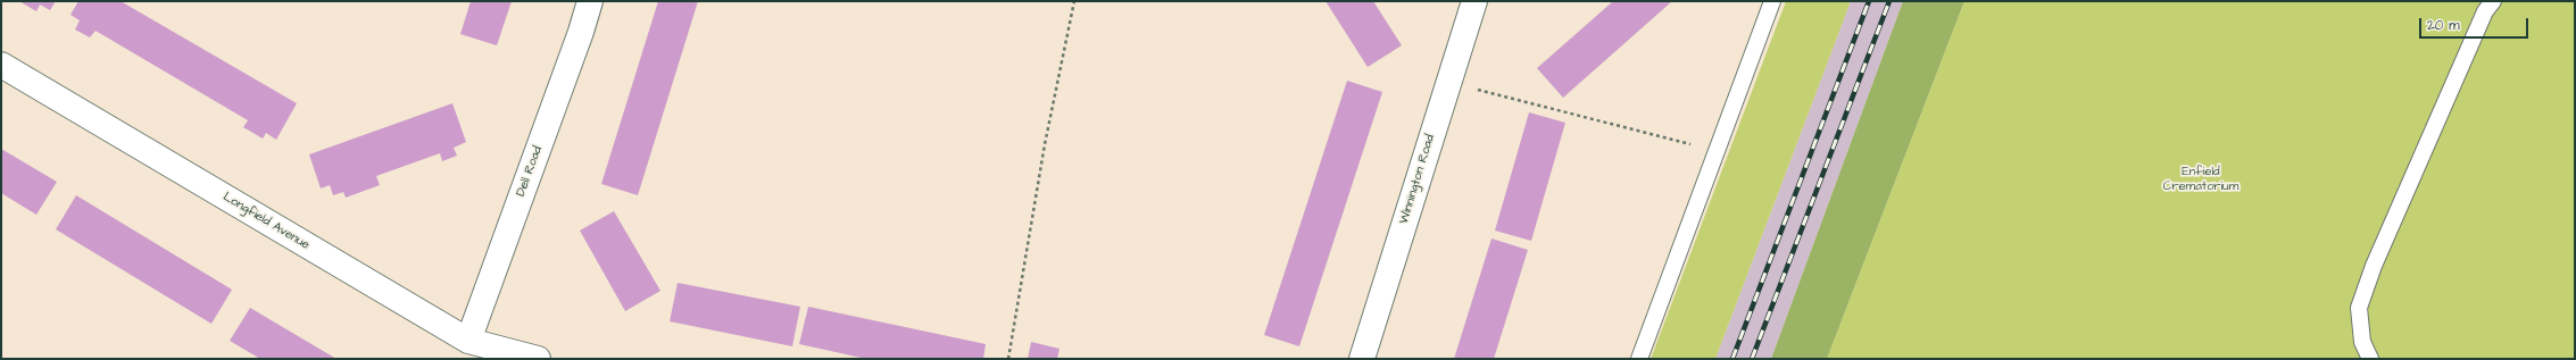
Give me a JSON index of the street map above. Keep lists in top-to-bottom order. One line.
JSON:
{"streets":{"street":["Dell Road","Winnington Road","Longfield Avenue"]},"crossings":[["Dell Road","Longfield Avenue"]],"parks":["Enfield Crematorium"],"scale_bar":"20 m"}
